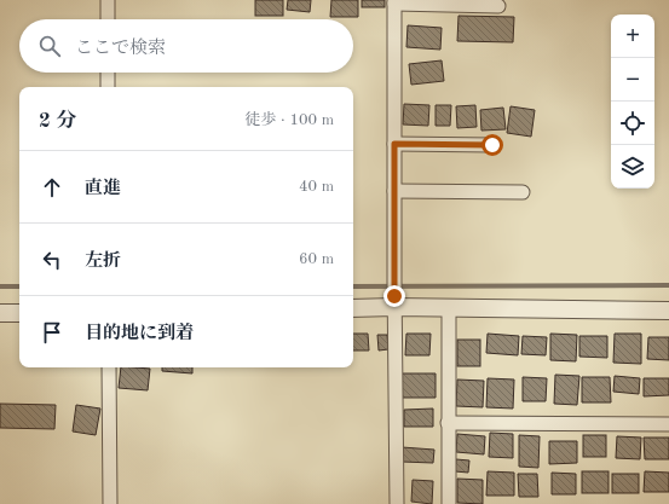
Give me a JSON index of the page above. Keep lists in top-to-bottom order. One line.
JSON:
{"page":{"map_buttons":["+","−"],"search":"ここで検索","heading":["2 分","徒歩 · 100 m"],"list":[["直進","40 m"],["左折","60 m"],"目的地に到着"]}}
